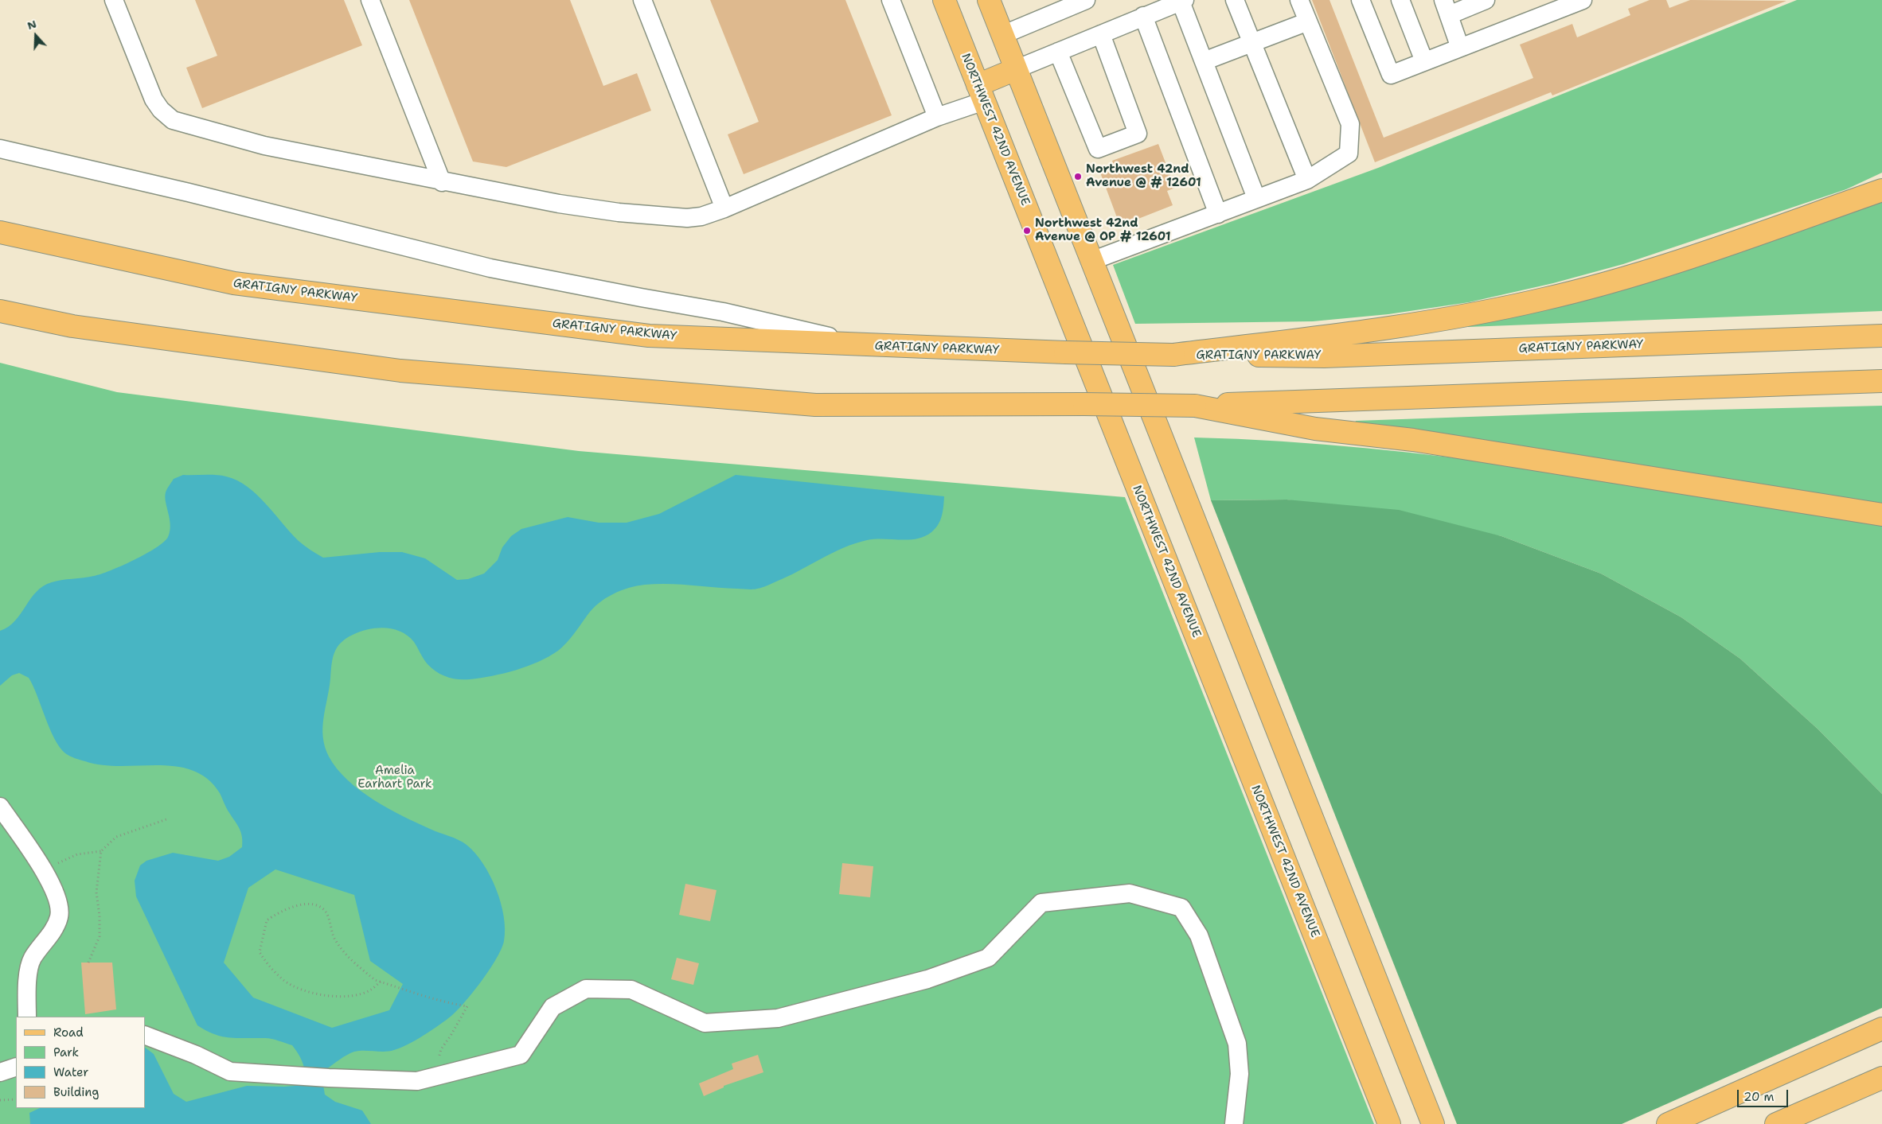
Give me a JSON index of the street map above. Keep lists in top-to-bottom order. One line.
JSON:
{"streets":{"main road":["NORTHWEST 42ND AVENUE","GRATIGNY PARKWAY"]},"parks":["Amelia Earhart Park"],"places":["Northwest 42nd Avenue @ # 12601","Northwest 42nd Avenue @ OP # 12601"],"legend":["Road","Park","Water","Building"],"scale_bar":"20 m","north":"top"}
